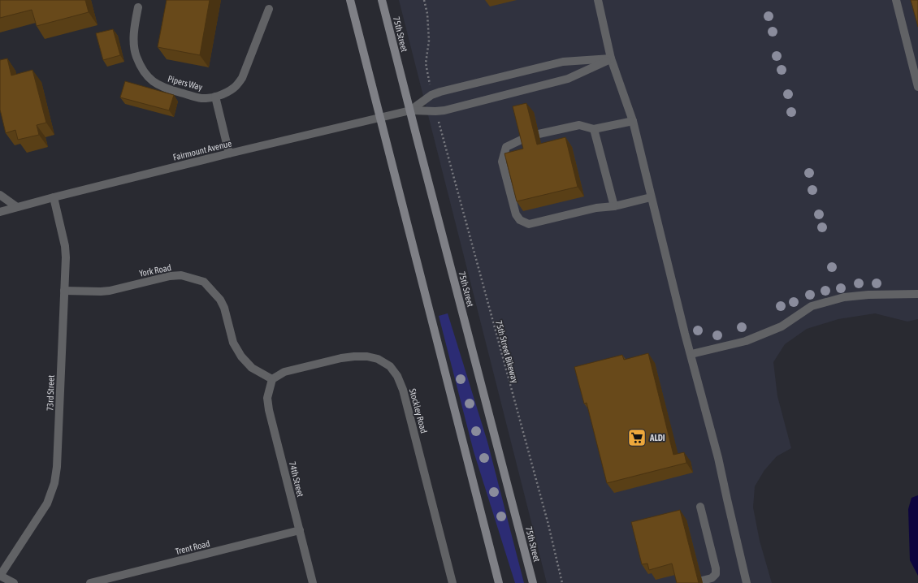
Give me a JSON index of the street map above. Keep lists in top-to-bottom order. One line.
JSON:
{"streets":{"main road":["75th Street"],"street":["Pipers Way","Fairmount Avenue","York Road","73rd Street","Stockley Road","74th Street","Trent Road"],"path":["75th Street Bikeway"]},"crossings":[["75th Street","Fairmount Avenue"],["Fairmount Avenue","73rd Street"],["York Road","73rd Street"],["York Road","Stockley Road"],["York Road","74th Street"],["Stockley Road","74th Street"],["74th Street","Trent Road"]],"places":{"supermarket":["ALDI"]}}
